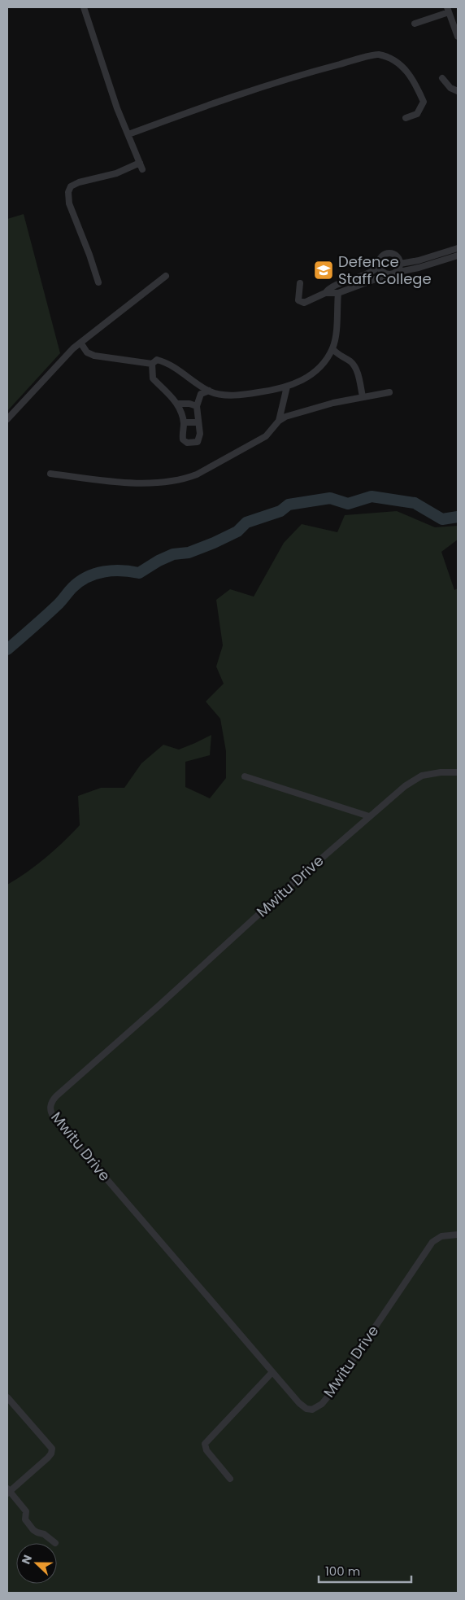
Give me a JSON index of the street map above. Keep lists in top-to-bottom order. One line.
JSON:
{"streets":{"street":["Mwitu Drive"]},"places":{"school or university":["Defence Staff College"]},"scale_bar":"100 m","north":"left"}
